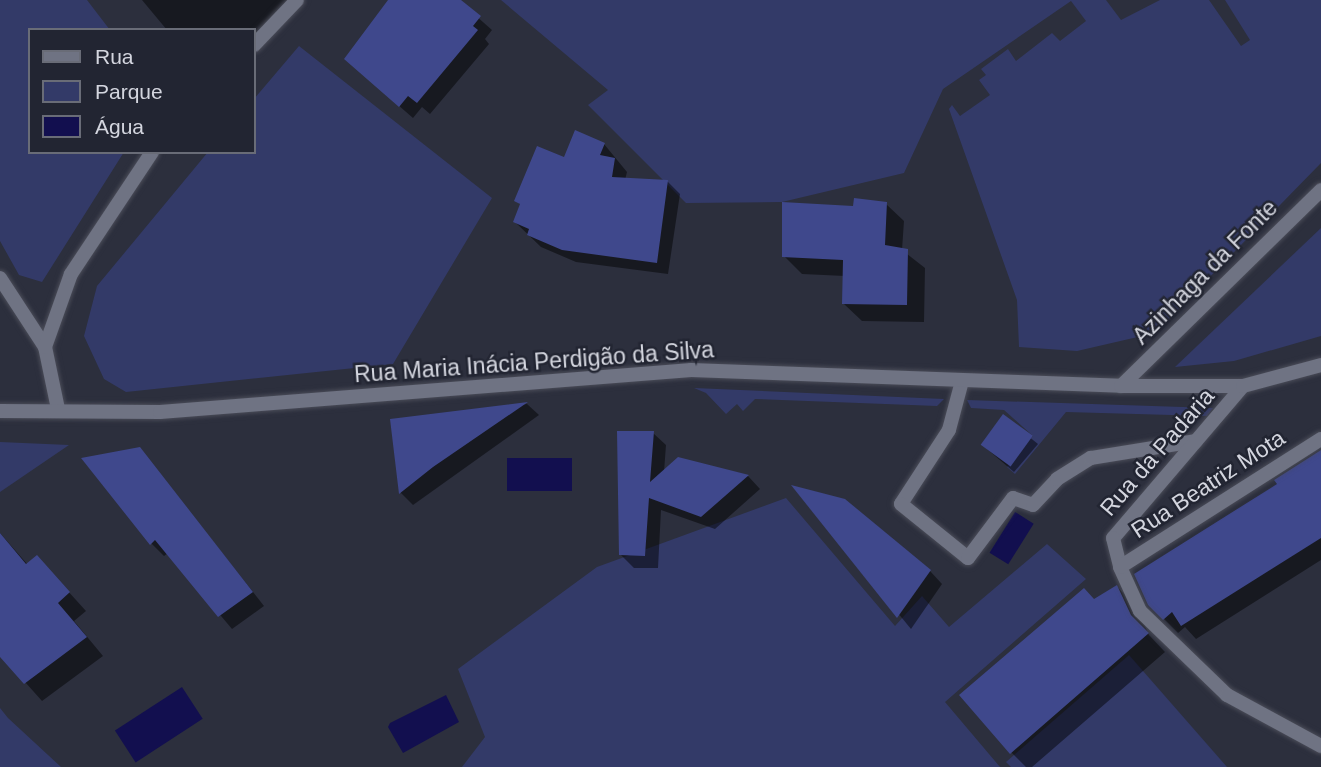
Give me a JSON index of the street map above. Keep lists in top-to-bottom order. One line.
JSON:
{"streets":{"street":["Azinhaga da Fonte","Rua Maria Inácia Perdigão da Silva","Rua da Padaria","Rua Beatriz Mota"]},"crossings":[["Azinhaga da Fonte","Rua Maria Inácia Perdigão da Silva"],["Rua Maria Inácia Perdigão da Silva","Rua da Padaria"],["Rua da Padaria","Rua Beatriz Mota"]],"legend":["Rua","Parque","Água"]}
